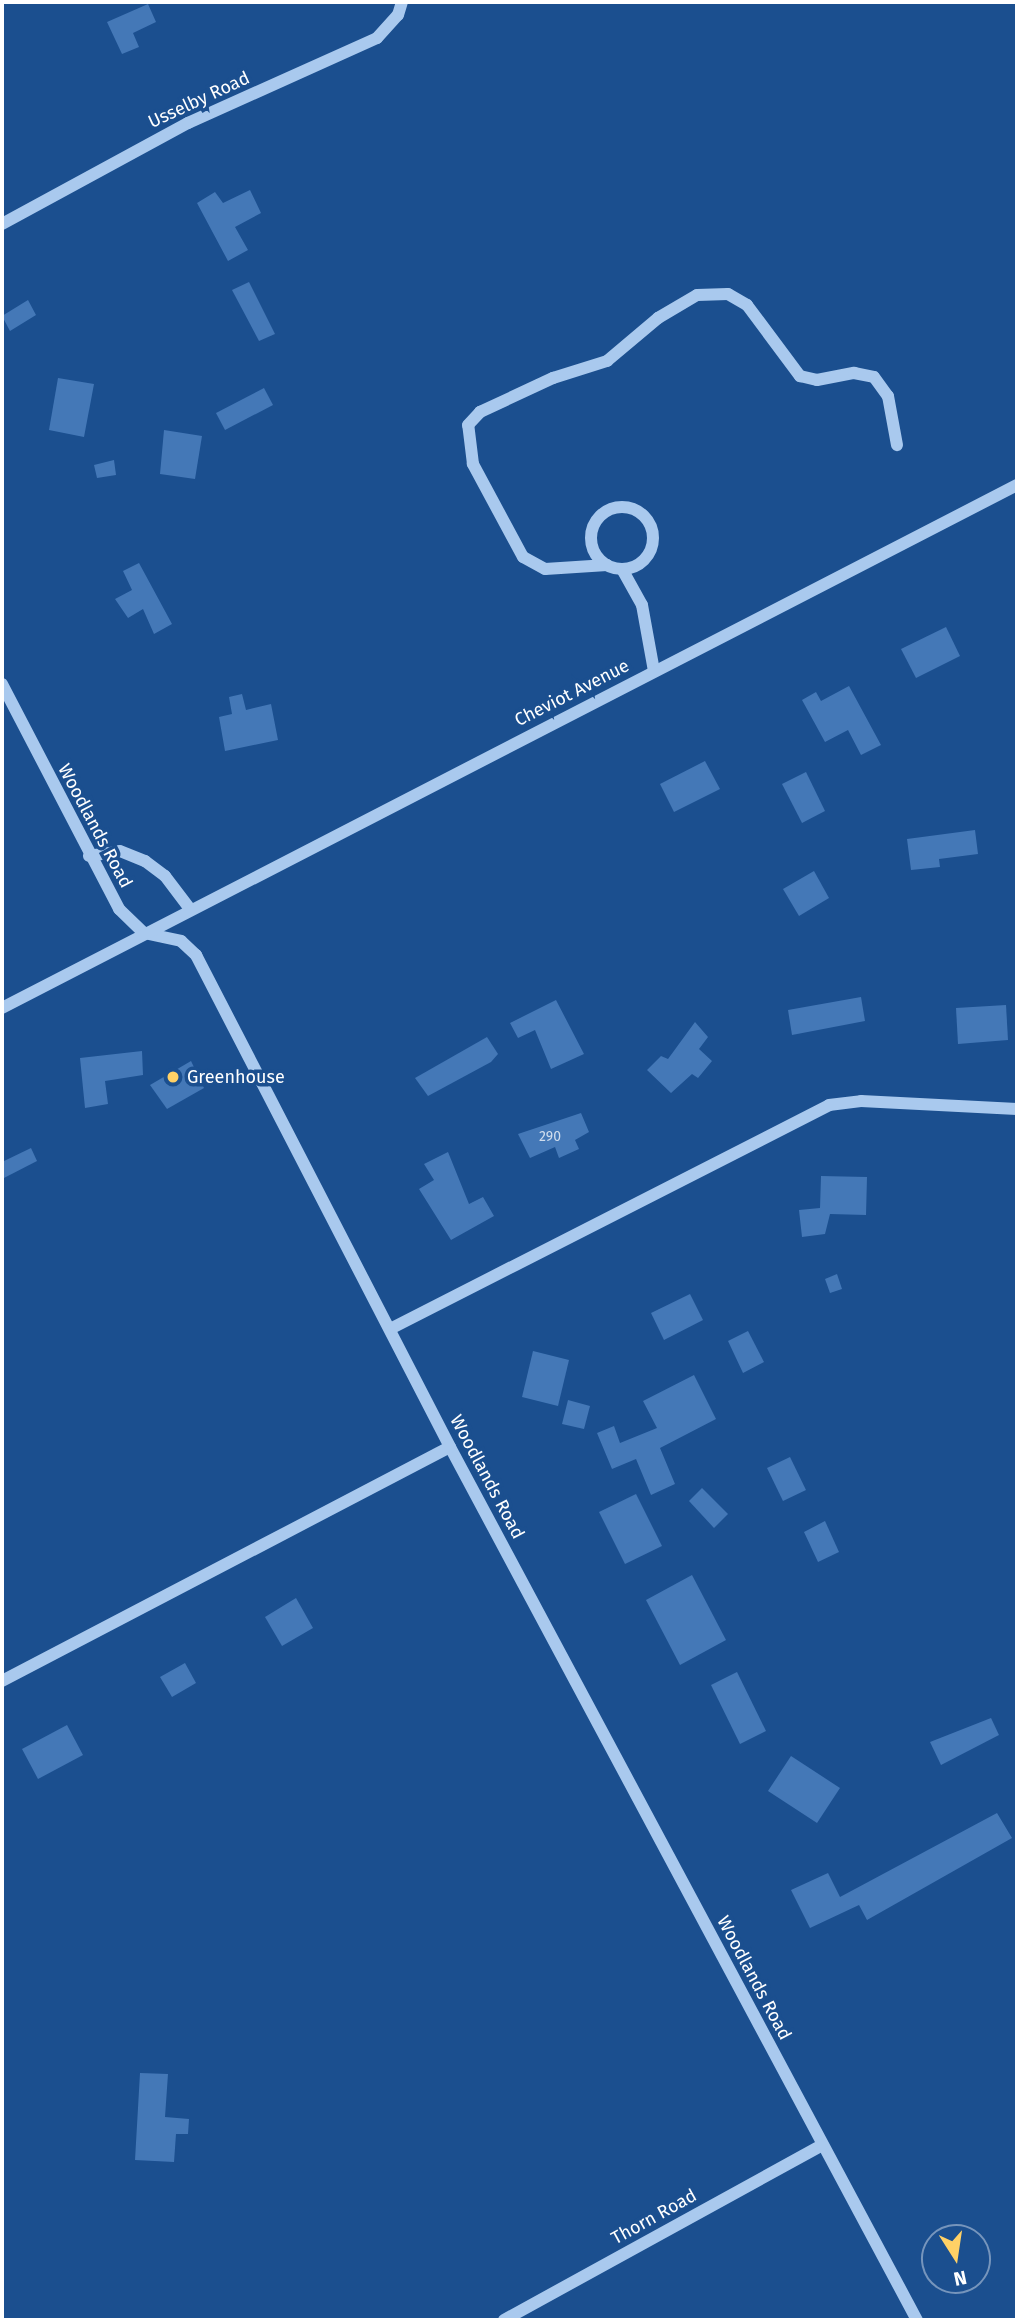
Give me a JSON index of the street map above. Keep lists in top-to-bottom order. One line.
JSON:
{"streets":{"street":["Usselby Road","Cheviot Avenue","Woodlands Road","Thorn Road"]},"crossings":[["Cheviot Avenue","Woodlands Road"],["Woodlands Road","Thorn Road"]],"places":["Greenhouse"],"house_numbers":["290"],"north":"bottom"}
